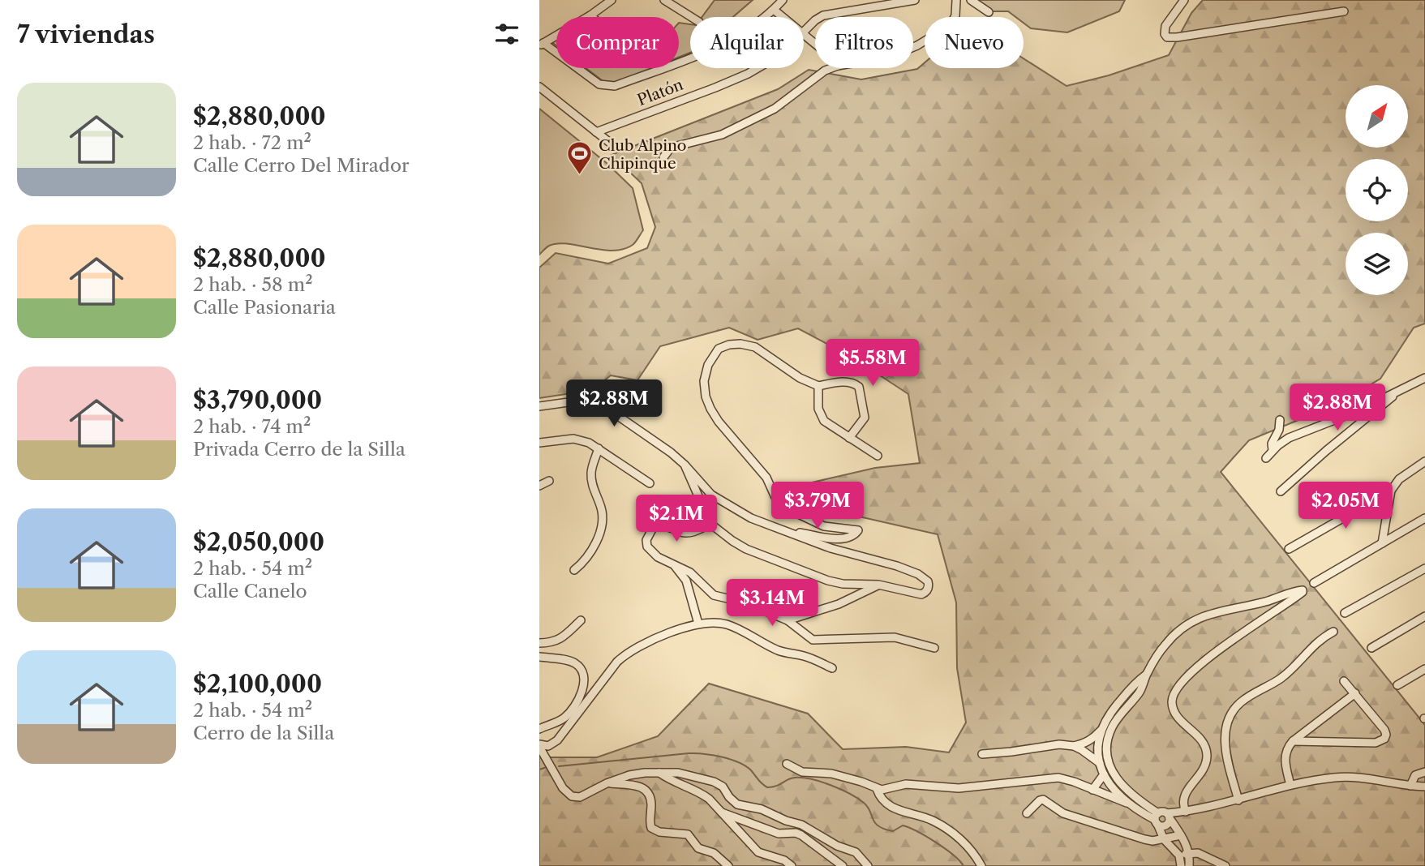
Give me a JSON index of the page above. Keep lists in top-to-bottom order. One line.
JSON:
{"streets":{"street":["Platón"]},"places":{"sports":["Club Alpino Chipinque"]},"north":"top right","page":{"heading":"7 viviendas","chip":["Comprar","Alquilar","Filtros","Nuevo"],"list":[{"name":"$2,880,000","note":"2 hab. · 72 m² · Calle Cerro Del Mirador"},{"name":"$2,880,000","note":"2 hab. · 58 m² · Calle Pasionaria"},{"name":"$3,790,000","note":"2 hab. · 74 m² · Privada Cerro de la Silla"},{"name":"$2,050,000","note":"2 hab. · 54 m² · Calle Canelo"},{"name":"$2,100,000","note":"2 hab. · 54 m² · Cerro de la Silla"}],"price":["$5.58M","$2.88M","$2.88M","$3.79M","$2.05M","$2.1M","$3.14M"]}}
